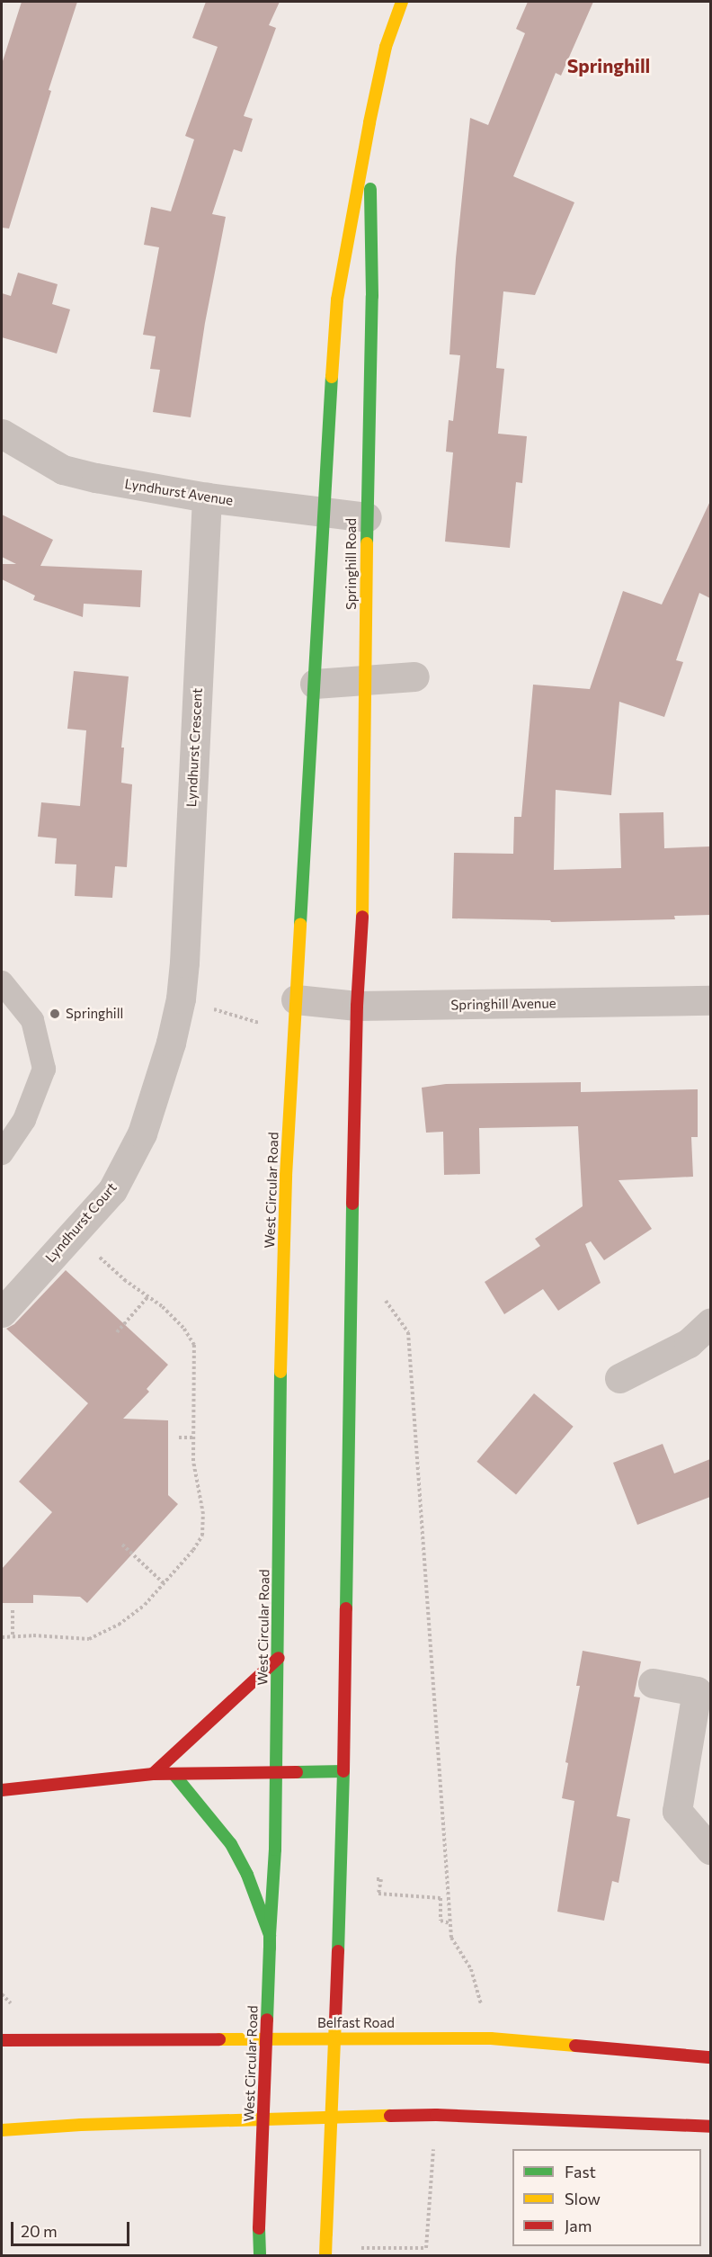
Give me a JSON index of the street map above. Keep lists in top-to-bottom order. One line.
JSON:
{"streets":{"main road":["Springhill Road","West Circular Road","Belfast Road"],"street":["Lyndhurst Avenue","Lyndhurst Crescent","Springhill Avenue","Lyndhurst Court"]},"crossings":[["Lyndhurst Avenue","Springhill Road"],["Lyndhurst Avenue","Lyndhurst Crescent"],["Springhill Road","Springhill Avenue"],["Springhill Road","West Circular Road"],["Lyndhurst Crescent","Lyndhurst Court"],["Springhill Avenue","West Circular Road"]],"districts":["Springhill"],"places":["Springhill"],"legend":["Fast","Slow","Jam"],"scale_bar":"20 m"}
